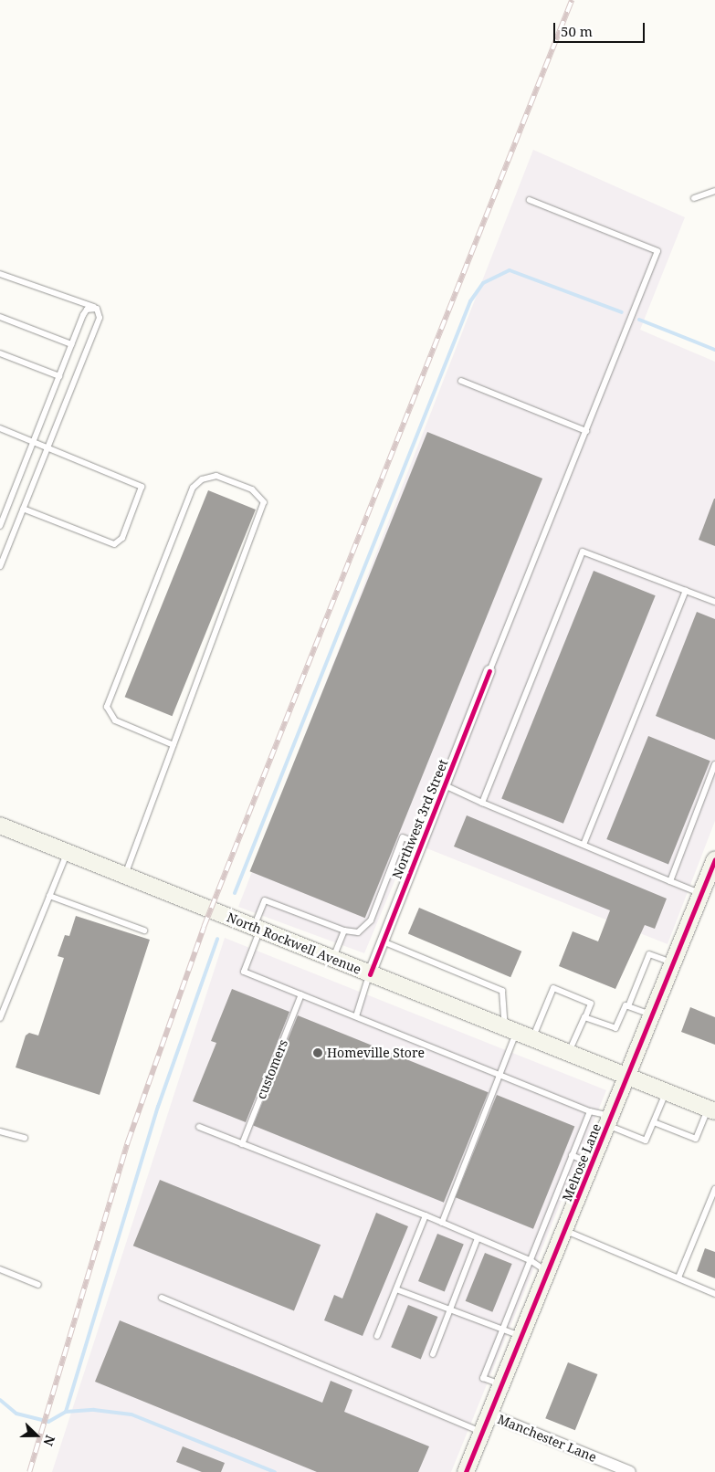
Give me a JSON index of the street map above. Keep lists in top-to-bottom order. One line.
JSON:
{"streets":{"main road":["North Rockwell Avenue","Melrose Lane"],"street":["Northwest 3rd Street","Manchester Lane"],"lane":["customers"]},"crossings":[["Northwest 3rd Street","North Rockwell Avenue"],["North Rockwell Avenue","Melrose Lane"],["Melrose Lane","Manchester Lane"]],"places":["Homeville Store"],"scale_bar":"50 m","north":"right"}
